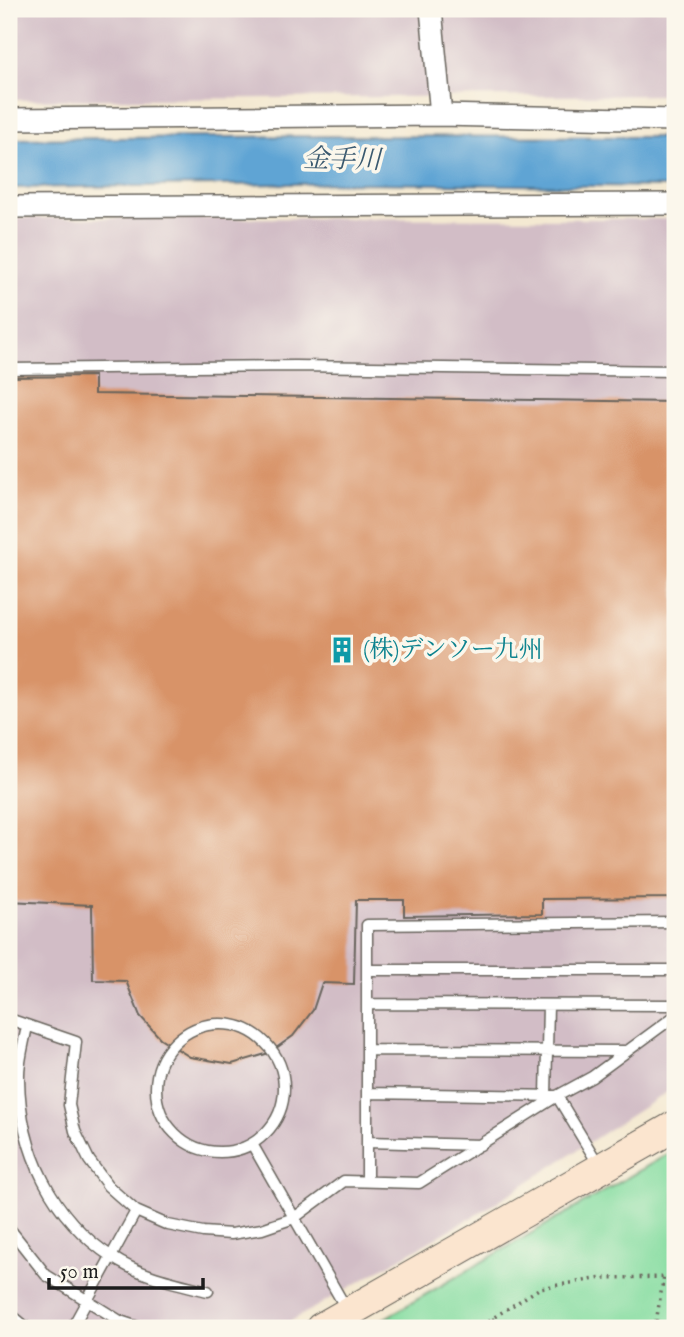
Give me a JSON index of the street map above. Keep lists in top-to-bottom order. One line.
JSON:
{"water":["金手川"],"places":{"building":["(株)デンソー九州"]},"scale_bar":"50 m"}
